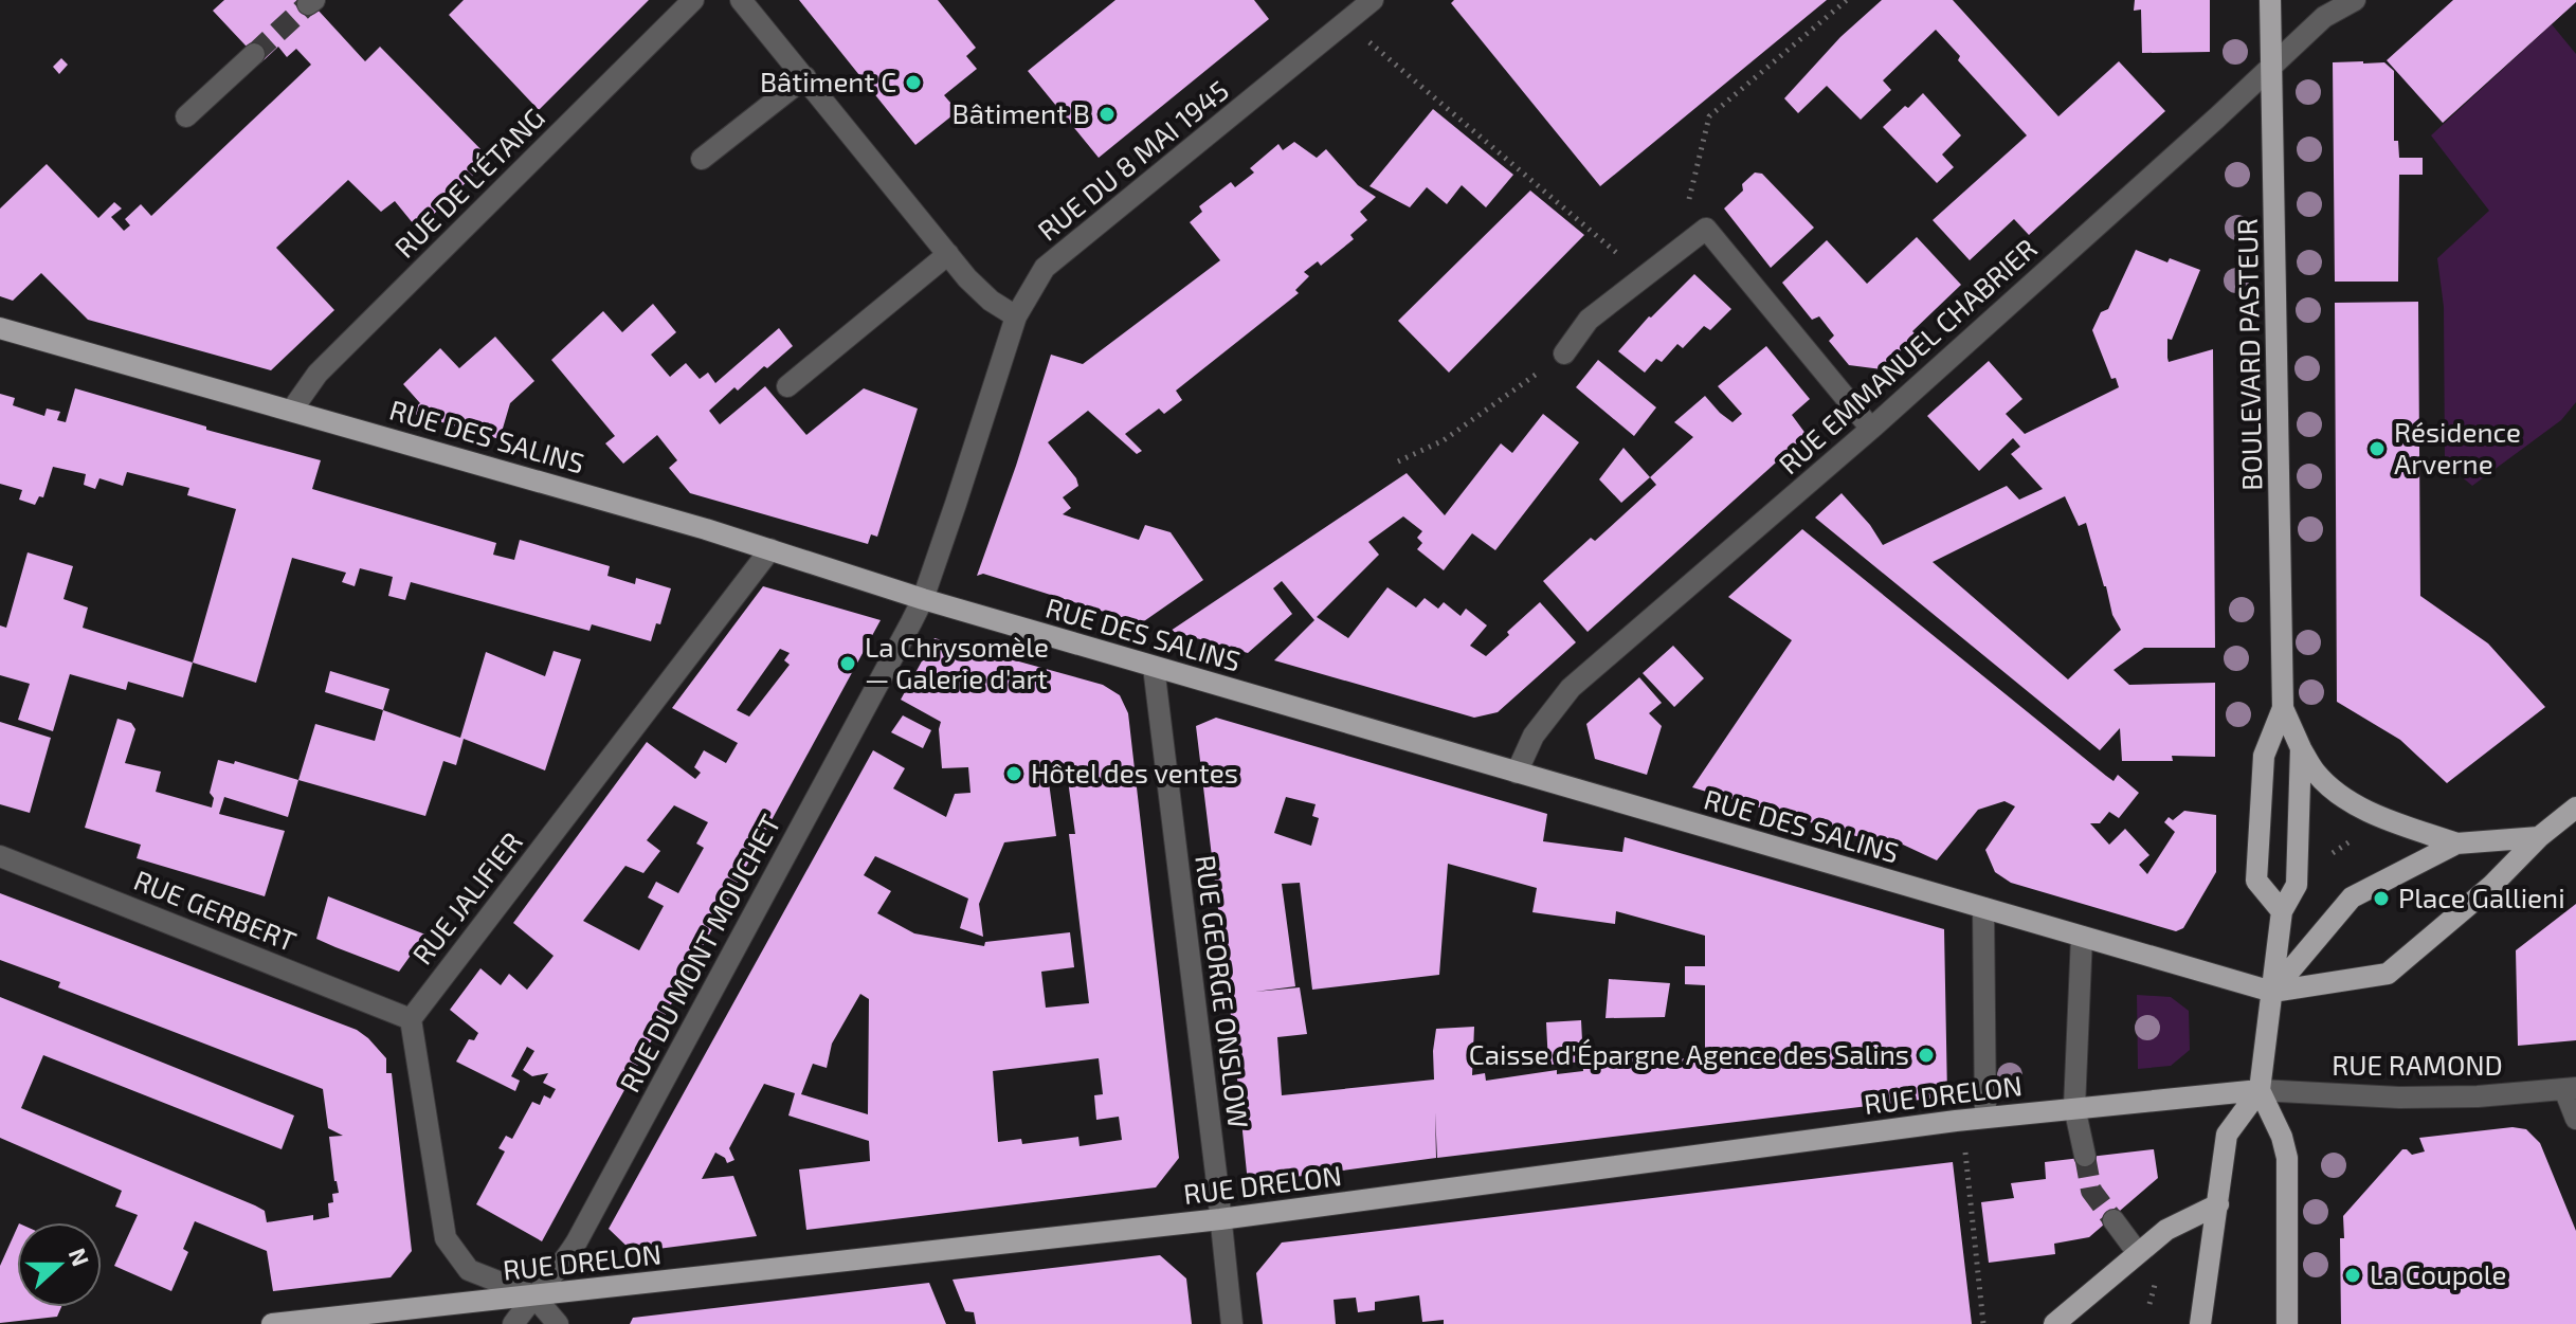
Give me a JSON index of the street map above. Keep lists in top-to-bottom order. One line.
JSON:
{"streets":{"main road":["BOULEVARD PASTEUR","RUE DES SALINS","RUE DRELON"],"street":["RUE DU 8 MAI 1945","RUE DE L'ÉTANG","RUE EMMANUEL CHABRIER","RUE JALIFIER","RUE GERBERT","RUE DU MONT MOUCHET","RUE GEORGE ONSLOW","RUE RAMOND"]},"crossings":[["RUE DU 8 MAI 1945","RUE DES SALINS"],["RUE DU 8 MAI 1945","RUE DU MONT MOUCHET"],["RUE DE L'ÉTANG","RUE DES SALINS"],["BOULEVARD PASTEUR","RUE EMMANUEL CHABRIER"],["BOULEVARD PASTEUR","RUE DES SALINS"],["BOULEVARD PASTEUR","RUE RAMOND"],["BOULEVARD PASTEUR","RUE DRELON"],["RUE EMMANUEL CHABRIER","RUE DES SALINS"],["RUE DES SALINS","RUE JALIFIER"],["RUE DES SALINS","RUE DU MONT MOUCHET"],["RUE DES SALINS","RUE GEORGE ONSLOW"],["RUE JALIFIER","RUE GERBERT"],["RUE DU MONT MOUCHET","RUE DRELON"],["RUE GEORGE ONSLOW","RUE DRELON"],["RUE RAMOND","RUE DRELON"]],"places":["Bâtiment C","Bâtiment B","Résidence Arverne","La Chrysomèle — Galerie d'art","Hôtel des ventes","Place Gallieni","Caisse d'Épargne Agence des Salins","La Coupole"],"north":"right"}
